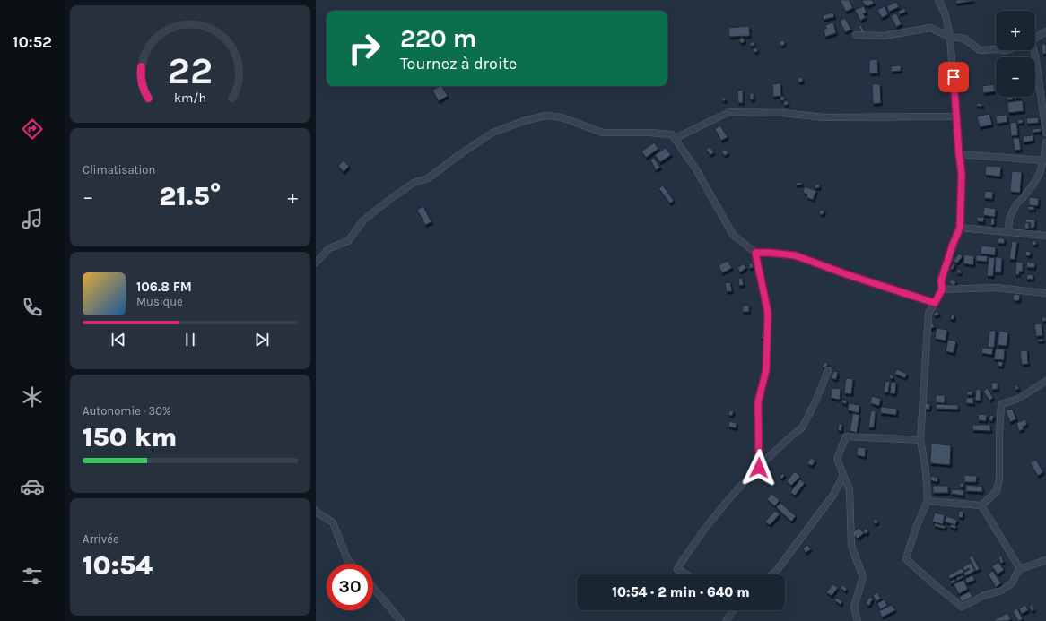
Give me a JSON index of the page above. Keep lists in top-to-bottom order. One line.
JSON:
{"page":{"tabs":"10:52","map_buttons":["+","−"],"turn":["220 m","Tournez à droite"],"tile":["Climatisation",["Autonomie · 30%","150 km"],["Arrivée","10:54"]],"heat":["−","21.5°","+"],"song":["106.8 FM","Musique"],"limit":"30","trip":"10:54 · 2 min · 640 m","gauge":["22","km/h"]}}
